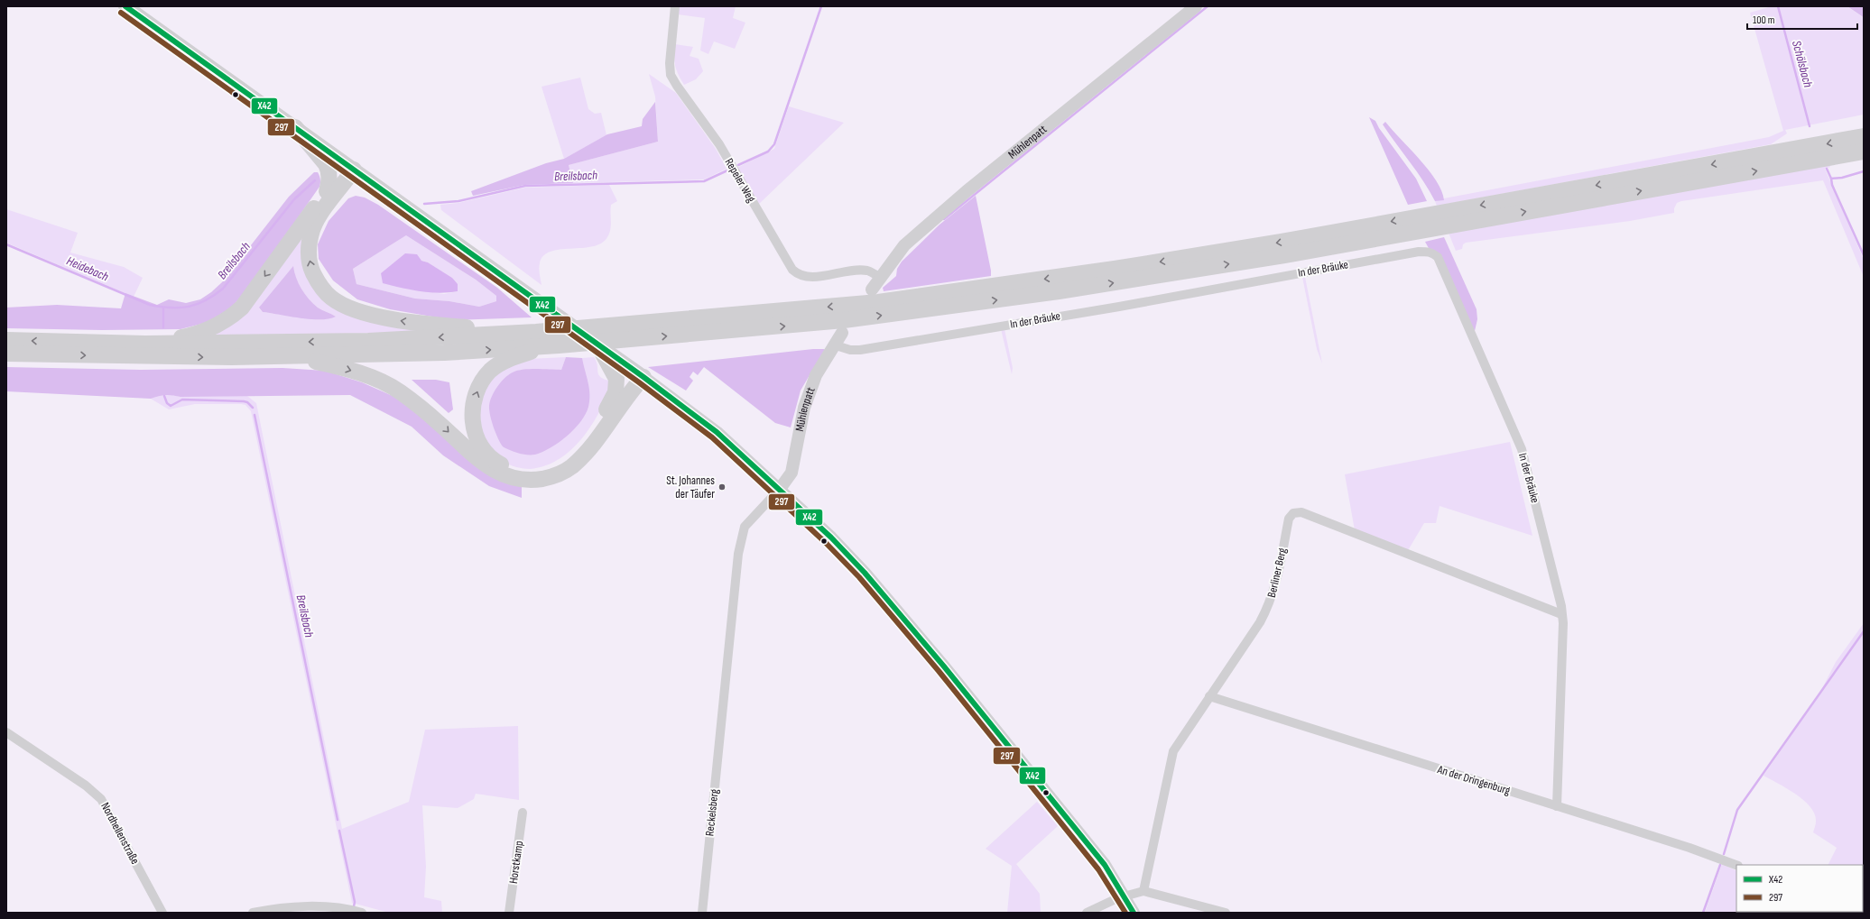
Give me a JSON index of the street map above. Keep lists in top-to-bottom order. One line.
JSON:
{"streets":{"main road":["Mühlenpatt"],"street":["Repeler Weg","In der Bräuke","Berliner Berg","An der Dringenburg","Reckelsberg","Nordhellenstraße","Horstkamp"]},"crossings":[["Mühlenpatt","Repeler Weg"],["Mühlenpatt","In der Bräuke"],["Mühlenpatt","Reckelsberg"],["In der Bräuke","Berliner Berg"],["In der Bräuke","An der Dringenburg"],["Berliner Berg","An der Dringenburg"]],"water":["Schölsbach","Breilsbach","Heidebach"],"places":["St. Johannes der Täufer"],"lines":["transit line X42","transit line 297"],"legend":["X42","297"],"scale_bar":"100 m"}
